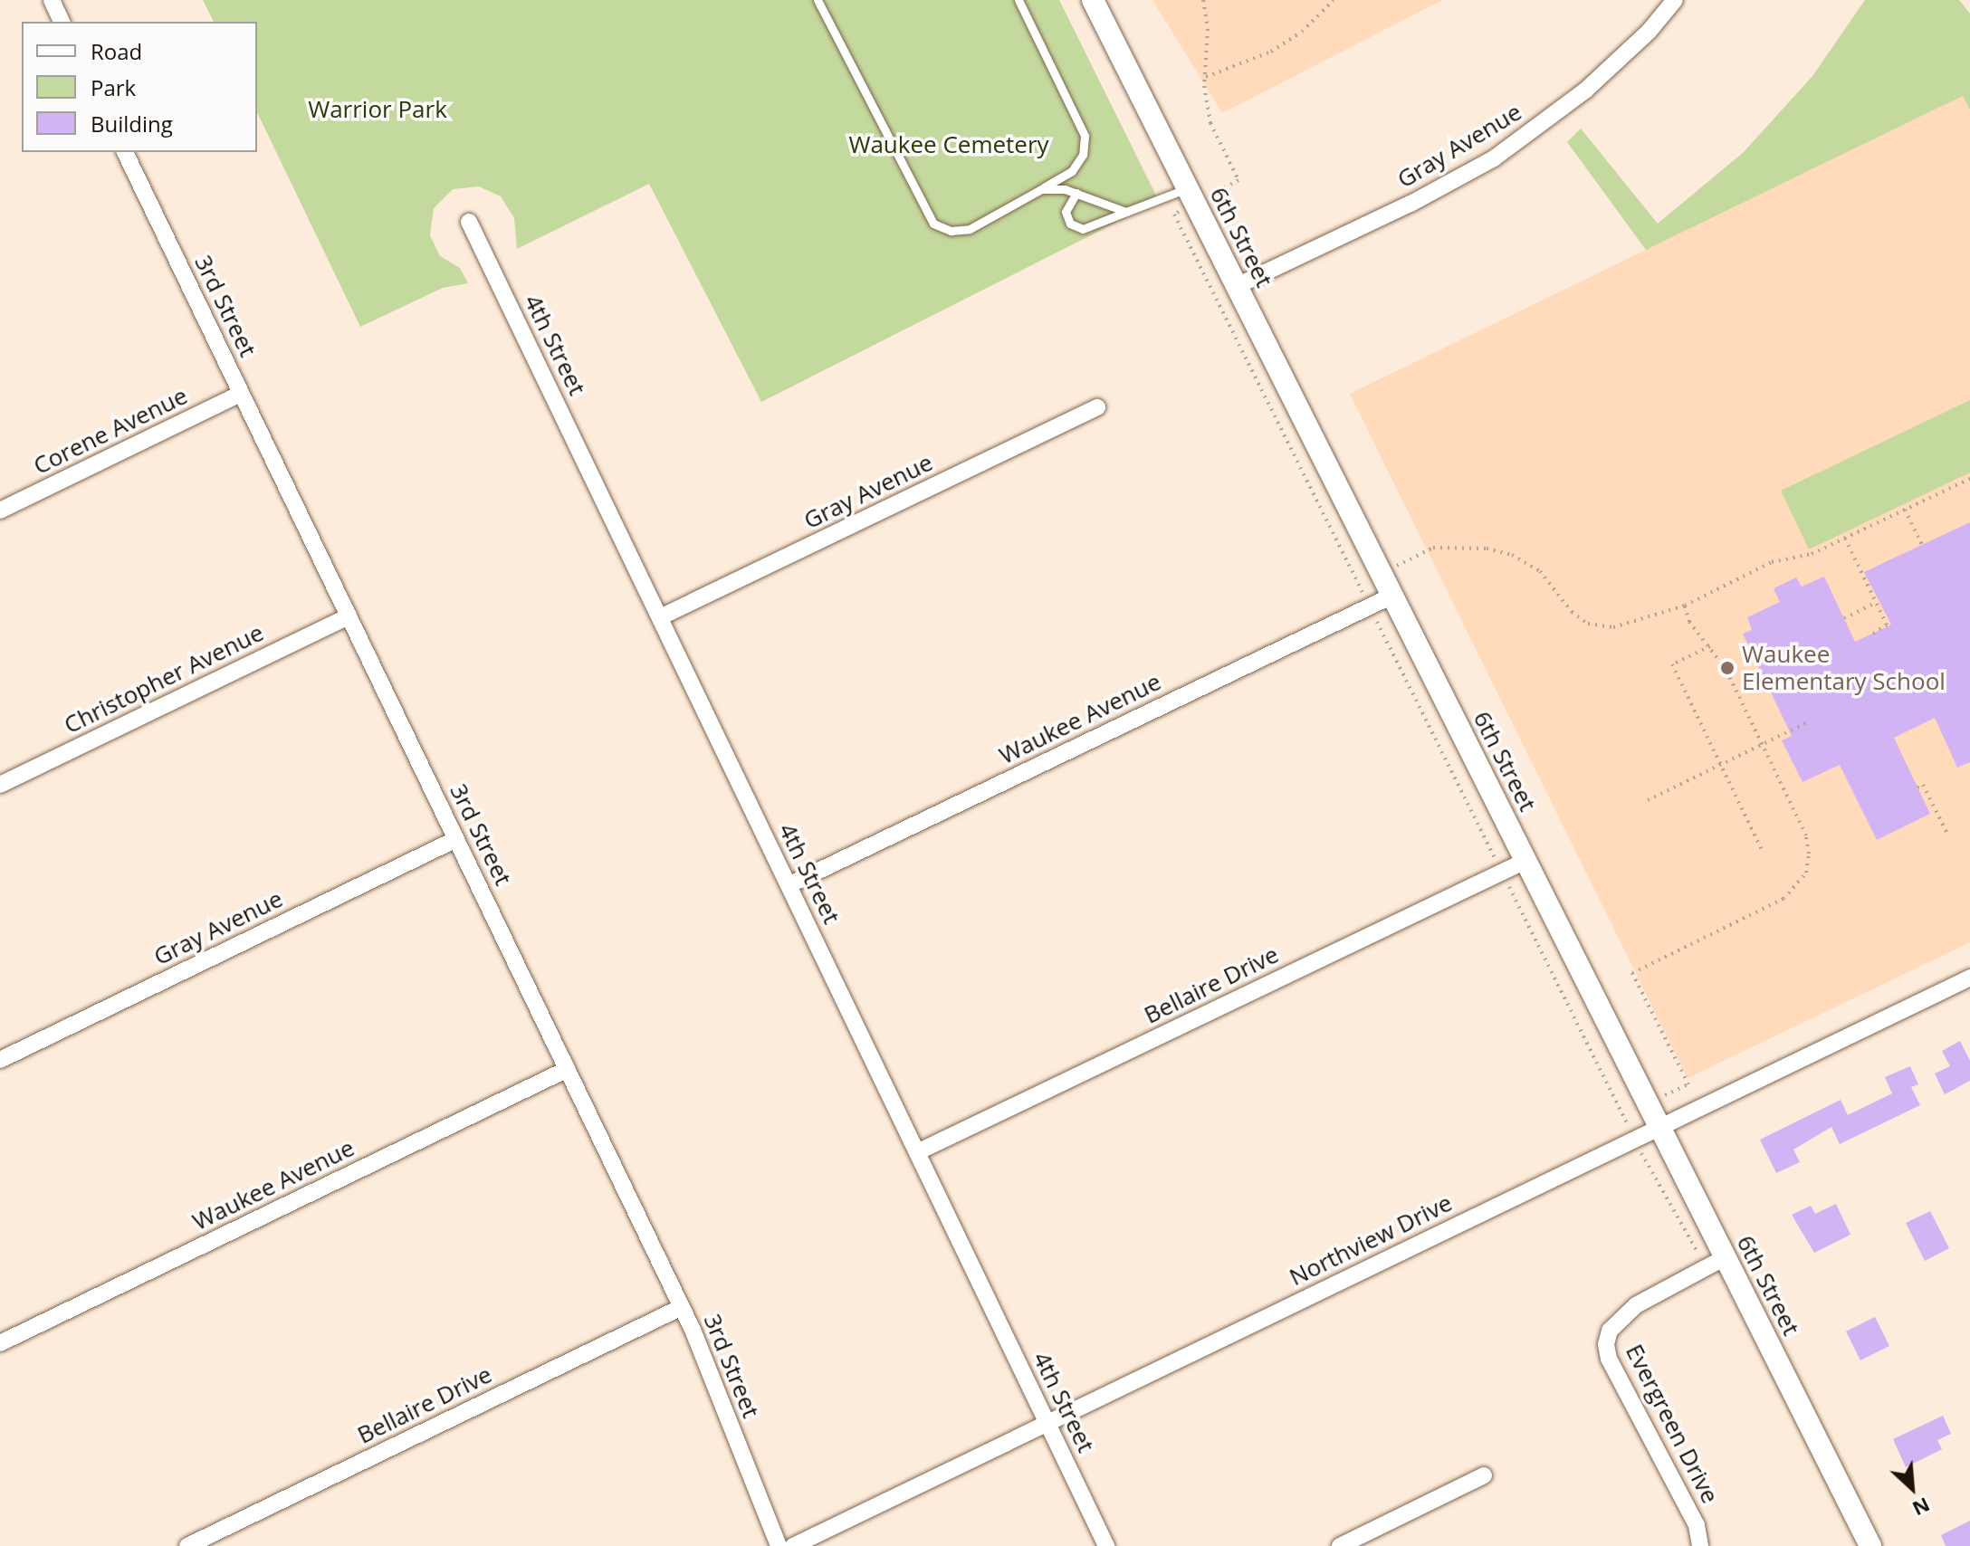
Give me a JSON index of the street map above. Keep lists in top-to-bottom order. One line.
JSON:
{"streets":{"main road":["6th Street"],"street":["Gray Avenue","3rd Street","4th Street","Corene Avenue","Christopher Avenue","Waukee Avenue","Bellaire Drive","Northview Drive","Evergreen Drive"]},"crossings":[["Gray Avenue","6th Street"],["Gray Avenue","3rd Street"],["Gray Avenue","4th Street"],["6th Street","Waukee Avenue"],["6th Street","Bellaire Drive"],["6th Street","Northview Drive"],["6th Street","Evergreen Drive"],["3rd Street","Corene Avenue"],["3rd Street","Christopher Avenue"],["3rd Street","Waukee Avenue"],["3rd Street","Bellaire Drive"],["4th Street","Waukee Avenue"],["4th Street","Bellaire Drive"],["4th Street","Northview Drive"]],"parks":["Warrior Park","Waukee Cemetery"],"places":["Waukee Elementary School"],"legend":["Road","Park","Building"],"north":"bottom right"}
